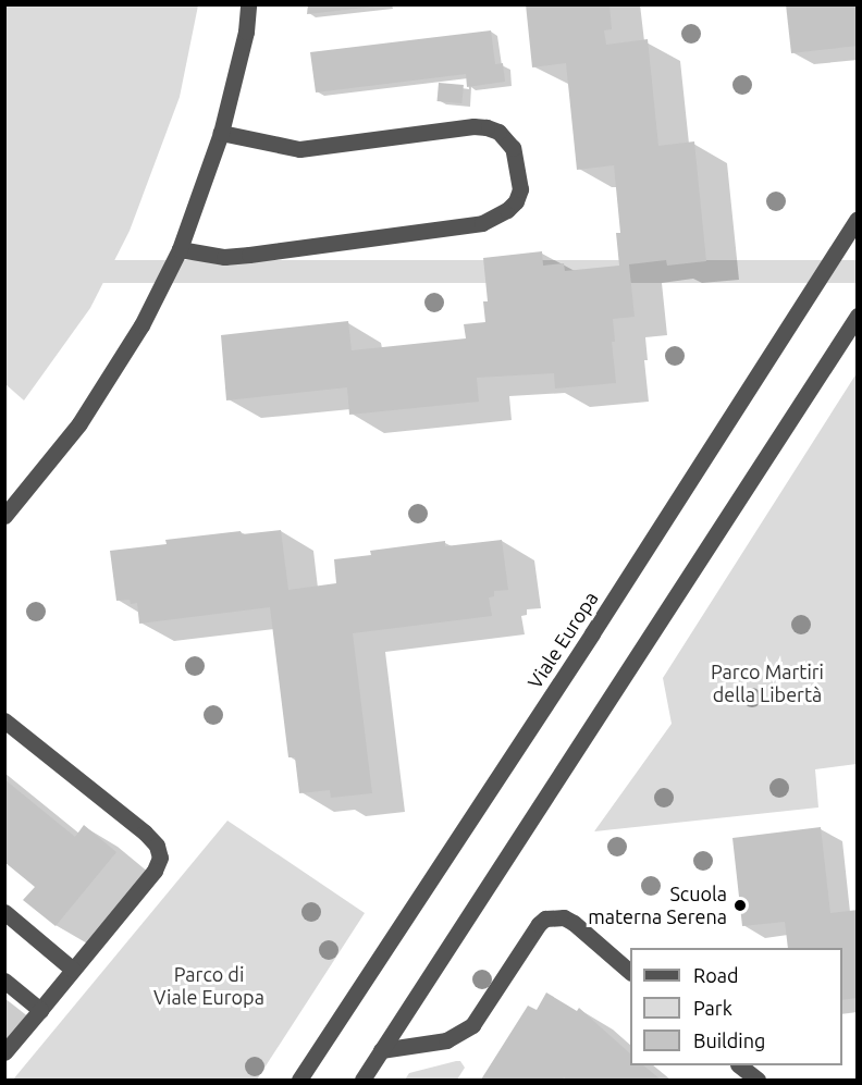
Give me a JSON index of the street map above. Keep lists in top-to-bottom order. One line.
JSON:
{"streets":{"street":["Viale Europa"]},"parks":["Parco Martiri della Libertà","Parco di Viale Europa"],"places":["Scuola materna Serena"],"legend":["Road","Park","Building"]}
